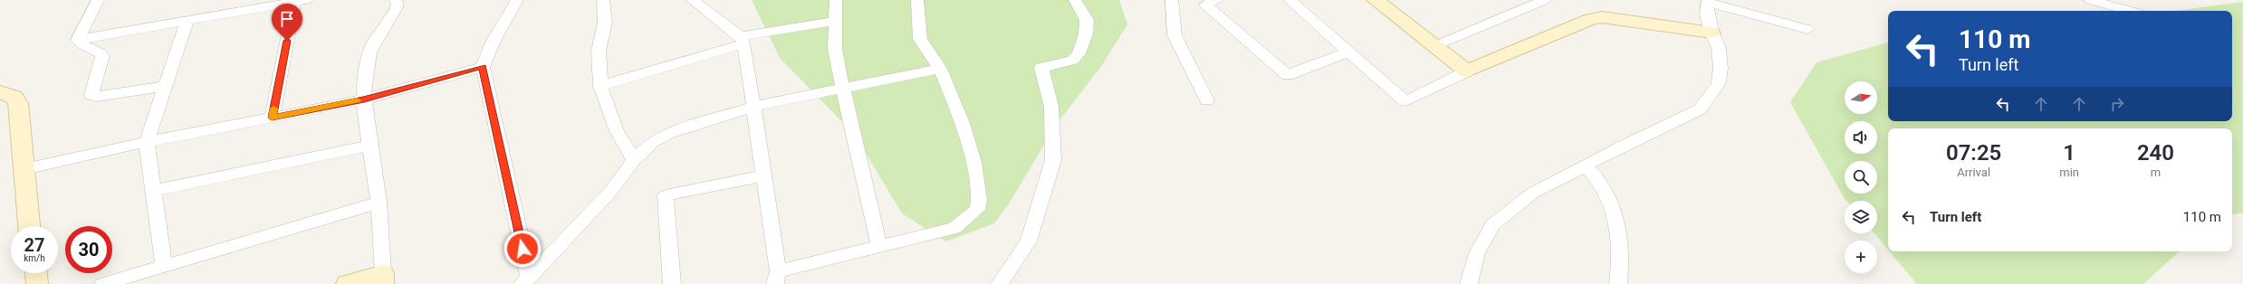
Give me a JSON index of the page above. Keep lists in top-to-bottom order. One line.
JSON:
{"north":"right","page":{"turn":["110 m","Turn left"],"map_buttons":"+","eta":["07:25","Arrival","1","min","240","m"],"list":[{"name":"Turn left","value":"110 m"}],"speed":"27 km/h","limit":"30"}}
